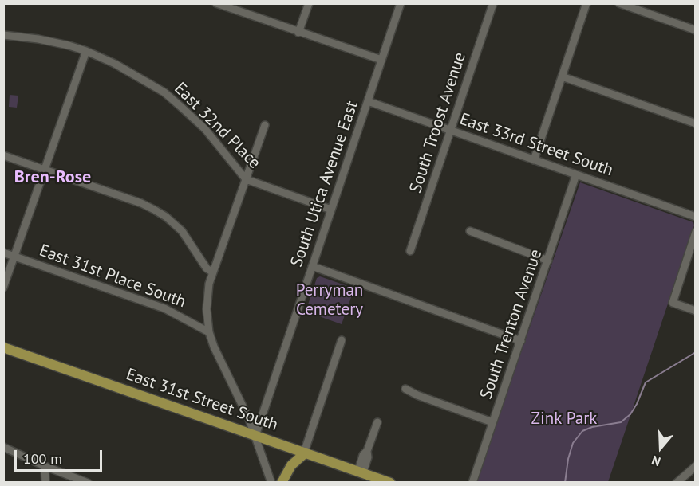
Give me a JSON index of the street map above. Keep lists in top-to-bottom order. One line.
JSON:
{"streets":{"main road":["East 31st Street South"],"street":["South Troost Avenue","East 32nd Place","East 33rd Street South","South Utica Avenue East","East 31st Place South","South Trenton Avenue"]},"crossings":[["South Troost Avenue","East 33rd Street South"],["East 32nd Place","South Utica Avenue East"],["East 33rd Street South","South Utica Avenue East"],["East 33rd Street South","South Trenton Avenue"],["South Utica Avenue East","East 31st Street South"]],"districts":["Bren-Rose"],"parks":["Perryman Cemetery","Zink Park"],"scale_bar":"100 m","north":"bottom"}
